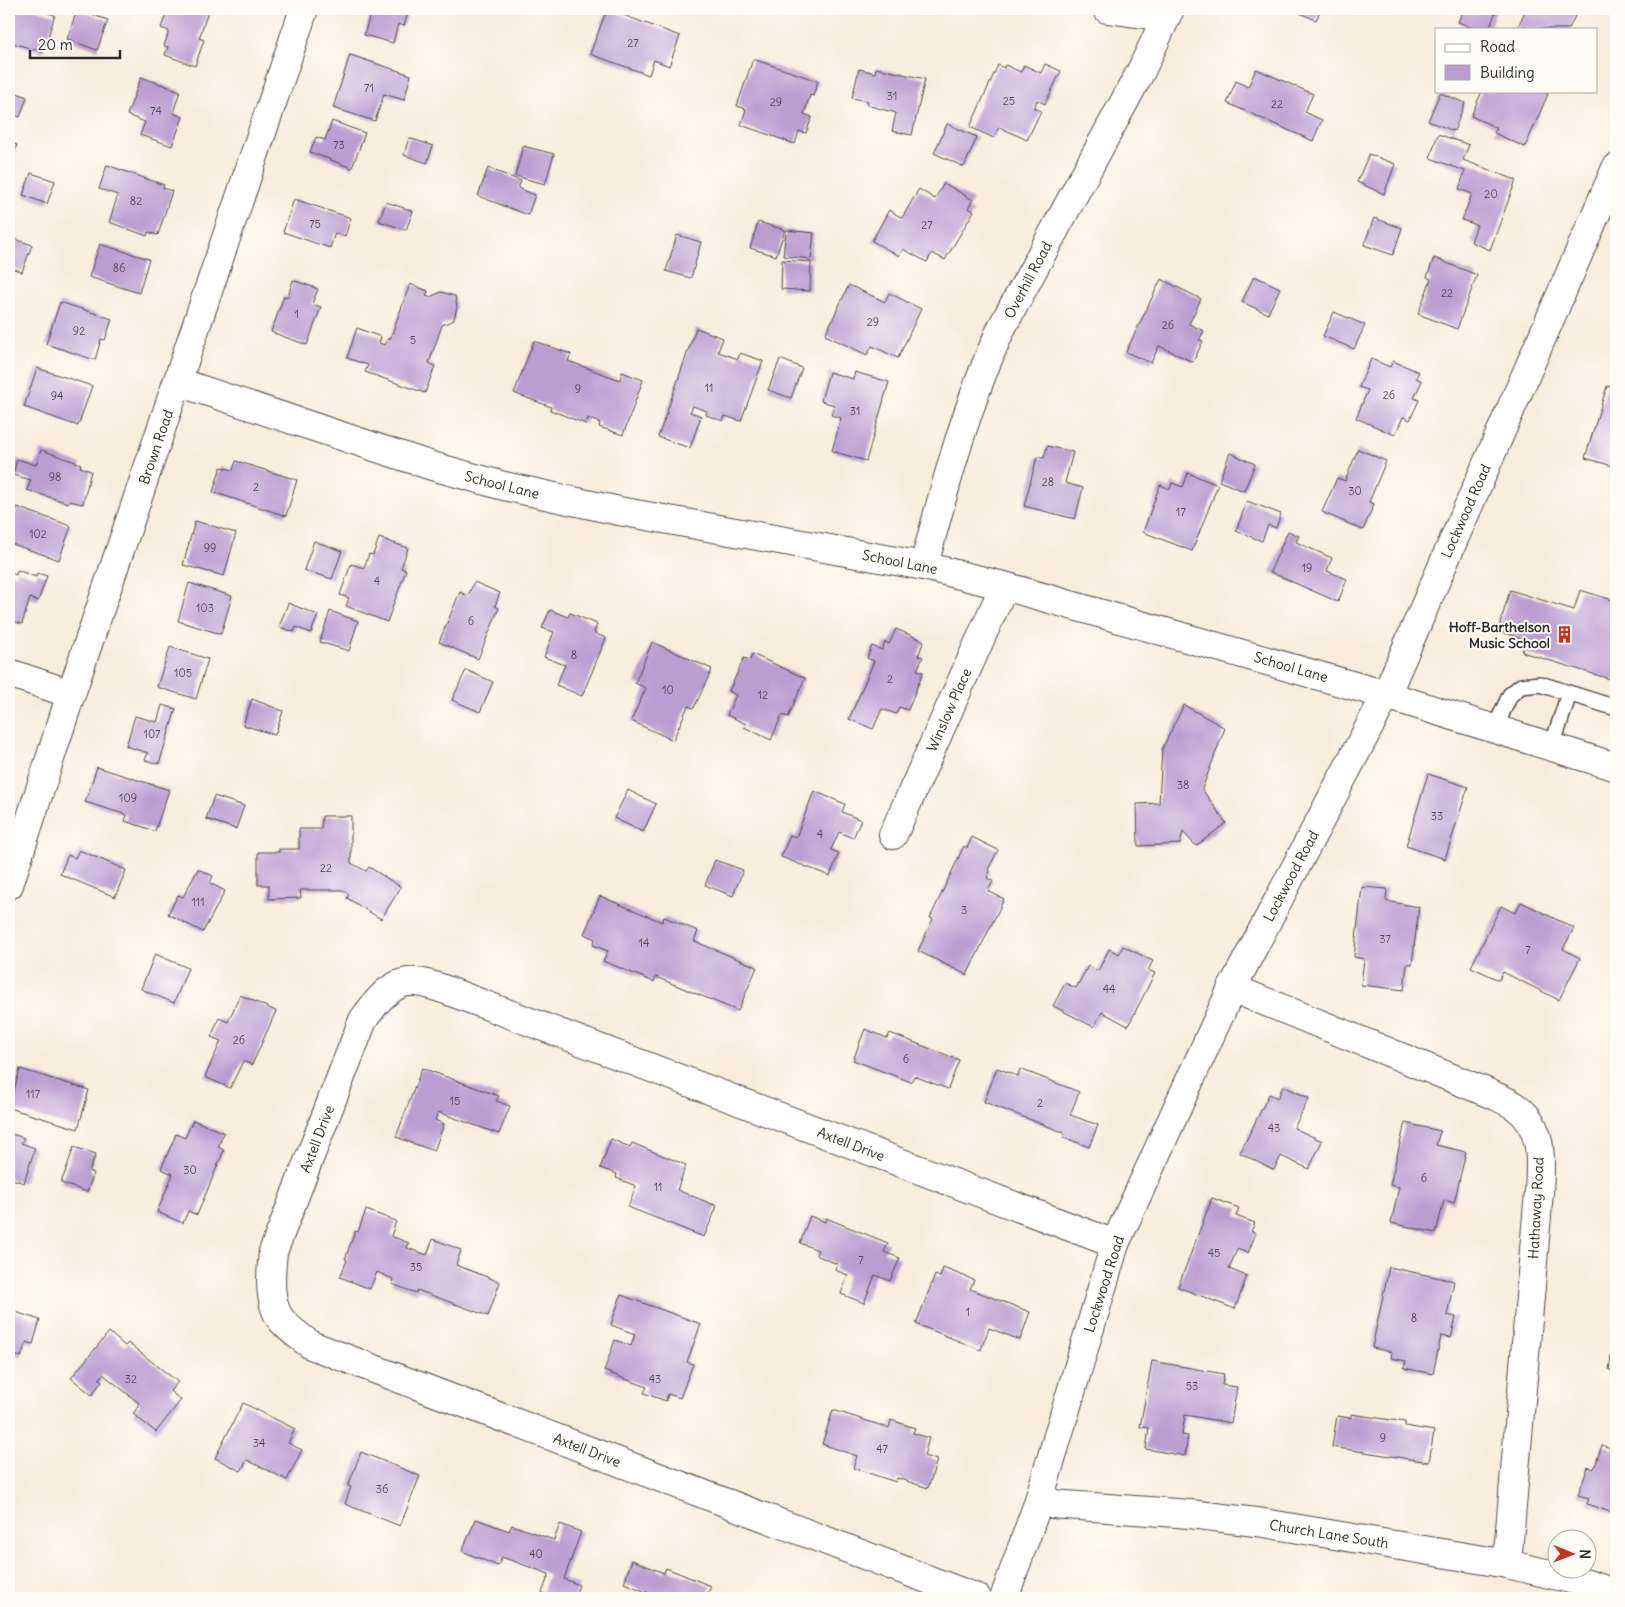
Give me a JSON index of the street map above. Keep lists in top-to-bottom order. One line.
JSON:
{"streets":{"street":["Overhill Road","Brown Road","School Lane","Lockwood Road","Winslow Place","Axtell Drive","Hathaway Road","Church Lane South"]},"crossings":[["Overhill Road","School Lane"],["Brown Road","School Lane"],["School Lane","Lockwood Road"],["School Lane","Winslow Place"],["Lockwood Road","Axtell Drive"],["Lockwood Road","Hathaway Road"],["Lockwood Road","Church Lane South"],["Hathaway Road","Church Lane South"]],"places":{"building":["Hoff-Barthelson Music School"]},"house_numbers":["27","71","31","25","29","22","74","73","20","82","75","27","86","22","1","29","26","92","5","11","9","26","94","31","98","28","2","30","17","102","99","19","4","103","6","8","105","2","10","12","107","38","109","33","4","22","111","3","37","14","7","44","26","6","117","15","2","43","30","6","11","45","7","35","1","8","32","43","53","9","34","47","36","40"],"legend":["Road","Building"],"scale_bar":"20 m","north":"right"}
